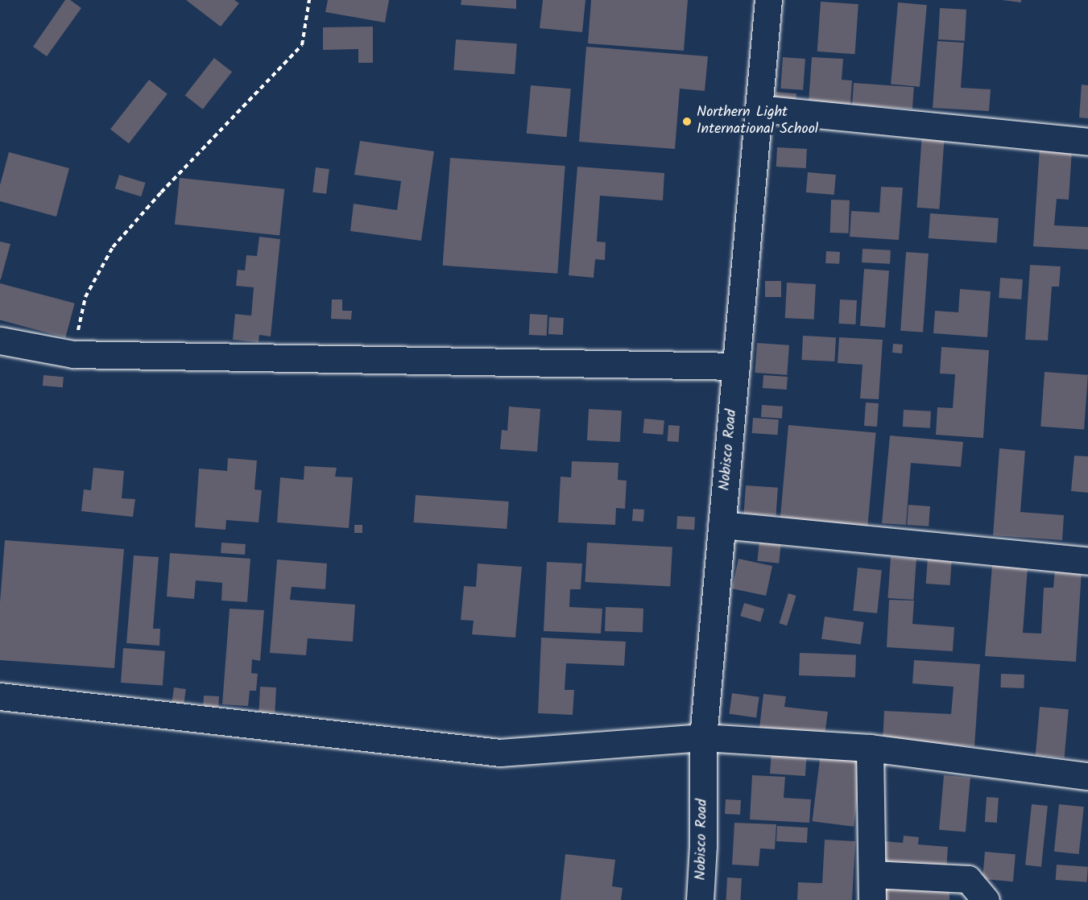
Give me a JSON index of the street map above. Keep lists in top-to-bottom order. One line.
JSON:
{"streets":{"street":["Nobisco Road"]},"places":["Northern Light International School"]}
